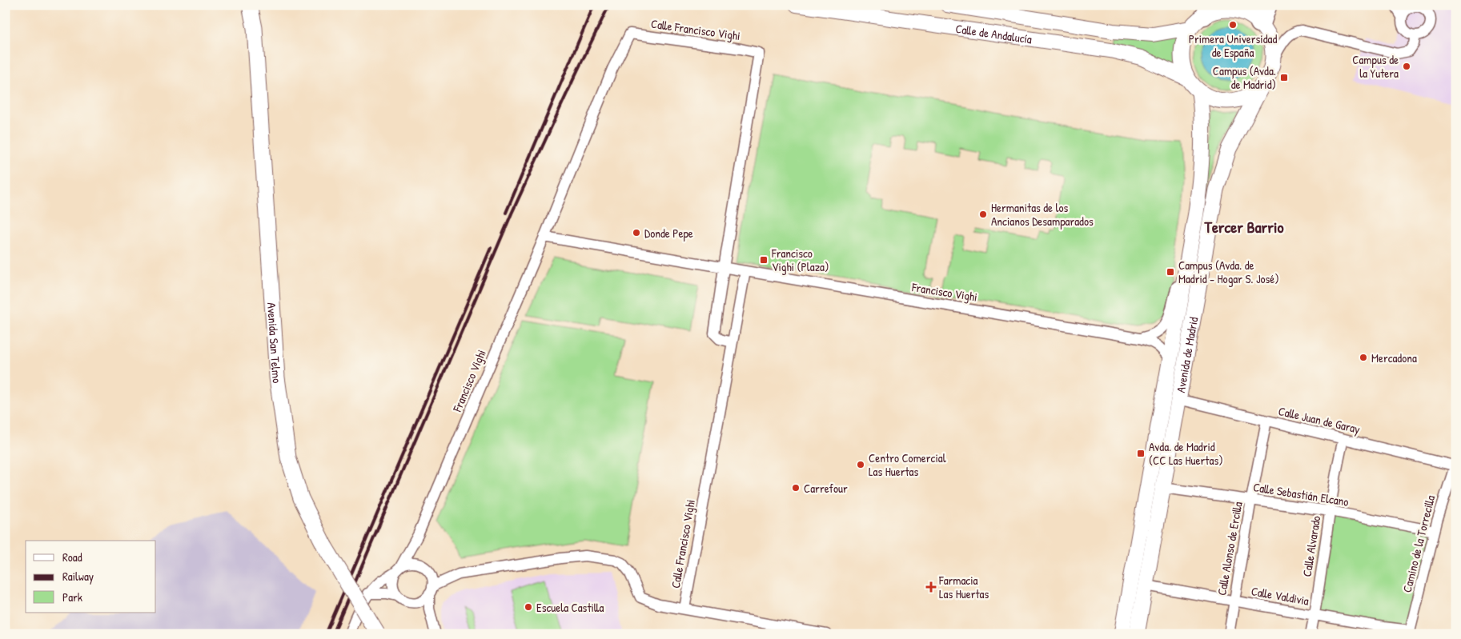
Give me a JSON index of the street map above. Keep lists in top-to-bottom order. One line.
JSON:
{"streets":{"main road":["Calle de Andalucía","Avenida San Telmo","Avenida de Madrid"],"street":["Calle Francisco Vighi","Francisco Vighi","Calle Juan de Garay","Calle Sebastián Elcano","Camino de la Torrecilla","Calle Alvarado","Calle Alonso de Ercilla","Calle Valdivia"]},"crossings":[["Calle Francisco Vighi","Francisco Vighi"],["Calle de Andalucía","Avenida de Madrid"],["Francisco Vighi","Avenida de Madrid"],["Avenida de Madrid","Calle Juan de Garay"],["Avenida de Madrid","Calle Sebastián Elcano"],["Avenida de Madrid","Calle Valdivia"],["Calle Juan de Garay","Camino de la Torrecilla"],["Calle Juan de Garay","Calle Alvarado"],["Calle Juan de Garay","Calle Alonso de Ercilla"],["Calle Sebastián Elcano","Camino de la Torrecilla"],["Calle Sebastián Elcano","Calle Alvarado"],["Calle Sebastián Elcano","Calle Alonso de Ercilla"],["Camino de la Torrecilla","Calle Valdivia"],["Calle Alvarado","Calle Valdivia"],["Calle Alonso de Ercilla","Calle Valdivia"]],"districts":["Tercer Barrio"],"places":{"other":["Primera Universidad de España","Campus de la Yutera","Hermanitas de los Ancianos Desamparados","Donde Pepe","Mercadona","Centro Comercial Las Huertas","Carrefour","Escuela Castilla"],"transit":["Campus (Avda. de Madrid)","Francisco Vighi (Plaza)","Campus (Avda. de Madrid - Hogar S. José)","Avda. de Madrid (CC Las Huertas)"],"health":["Farmacia Las Huertas"]},"legend":["Road","Railway","Park"]}
